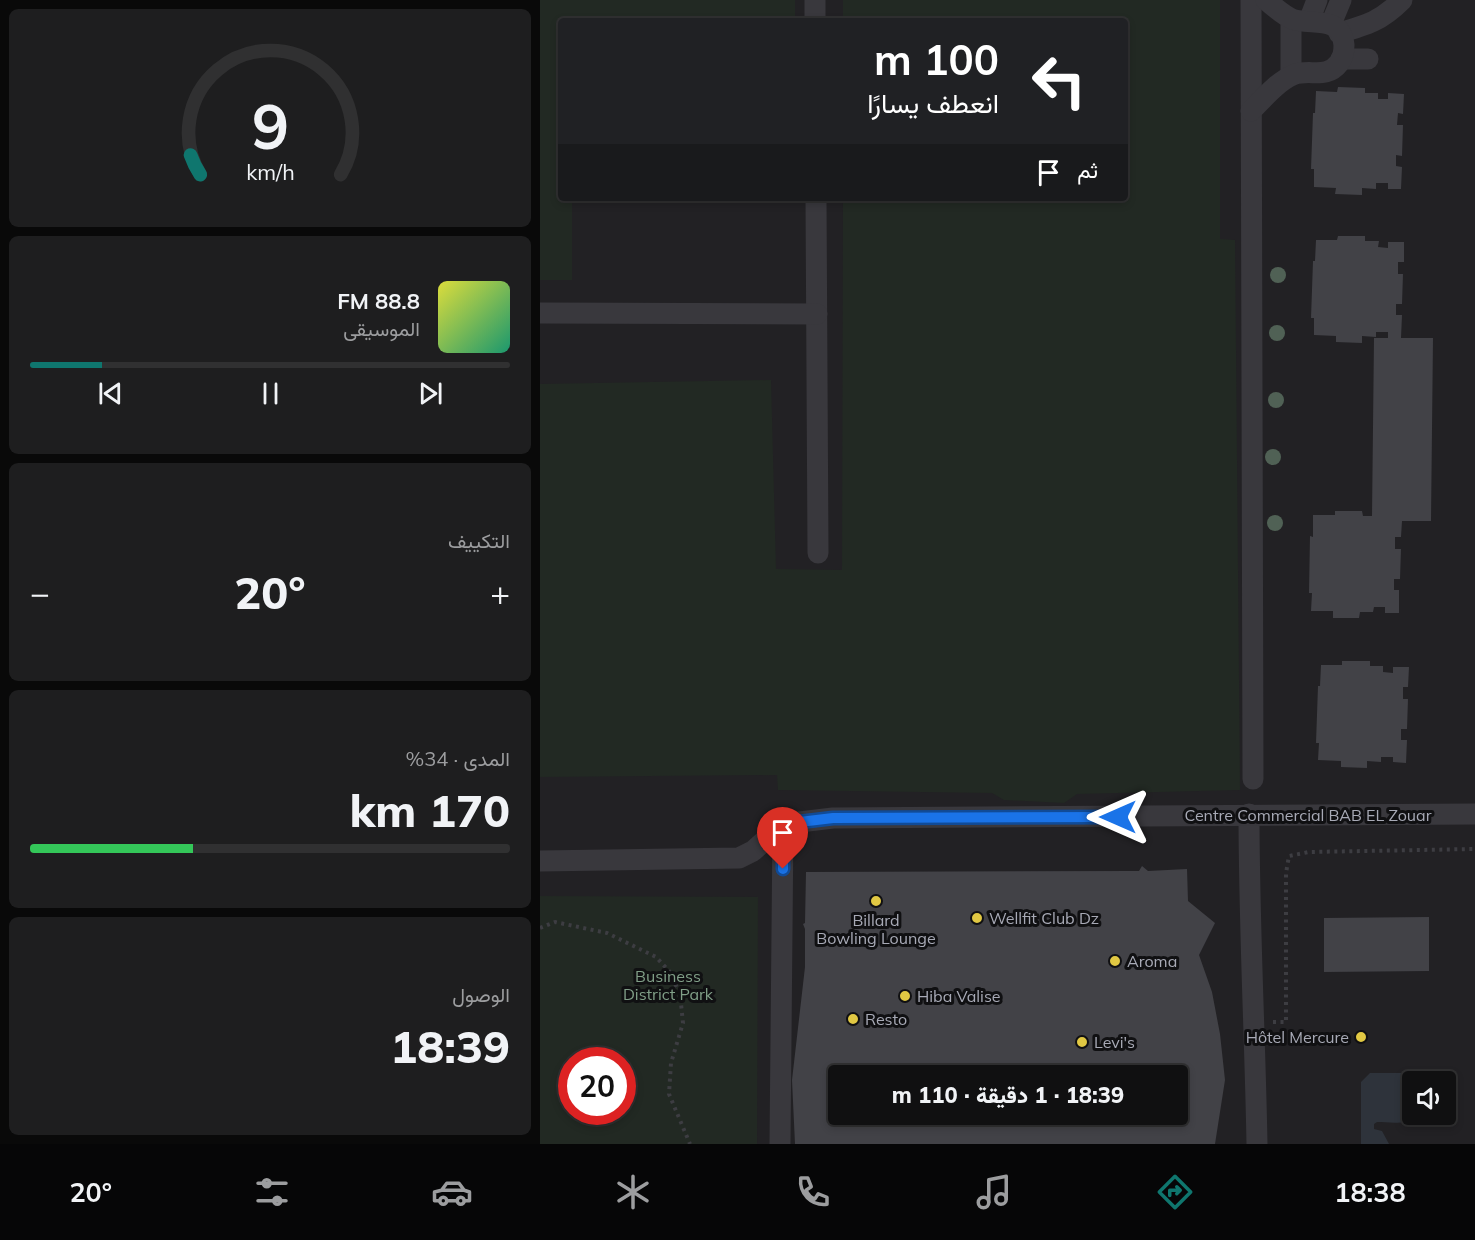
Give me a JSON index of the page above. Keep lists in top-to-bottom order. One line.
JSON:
{"streets":{"lane":["Centre Commercial BAB EL Zouar"]},"parks":["Business District Park"],"places":["Billard Bowling Lounge","Wellfit Club Dz","Aroma","Hiba Valise","Resto","Hôtel Mercure","Levi's"],"page":{"turn":["100 m","انعطف يسارًا"],"then":"ثم","song":["88.8 FM","الموسيقى"],"tile":["التكييف",["المدى · 34%","170 km"],["الوصول","18:39"]],"heat":["−","20°","+"],"limit":"20","trip":"18:39 · 1 دقيقة · 110 m","tabs":["18:38","20°"],"gauge":["9","km/h"]}}
